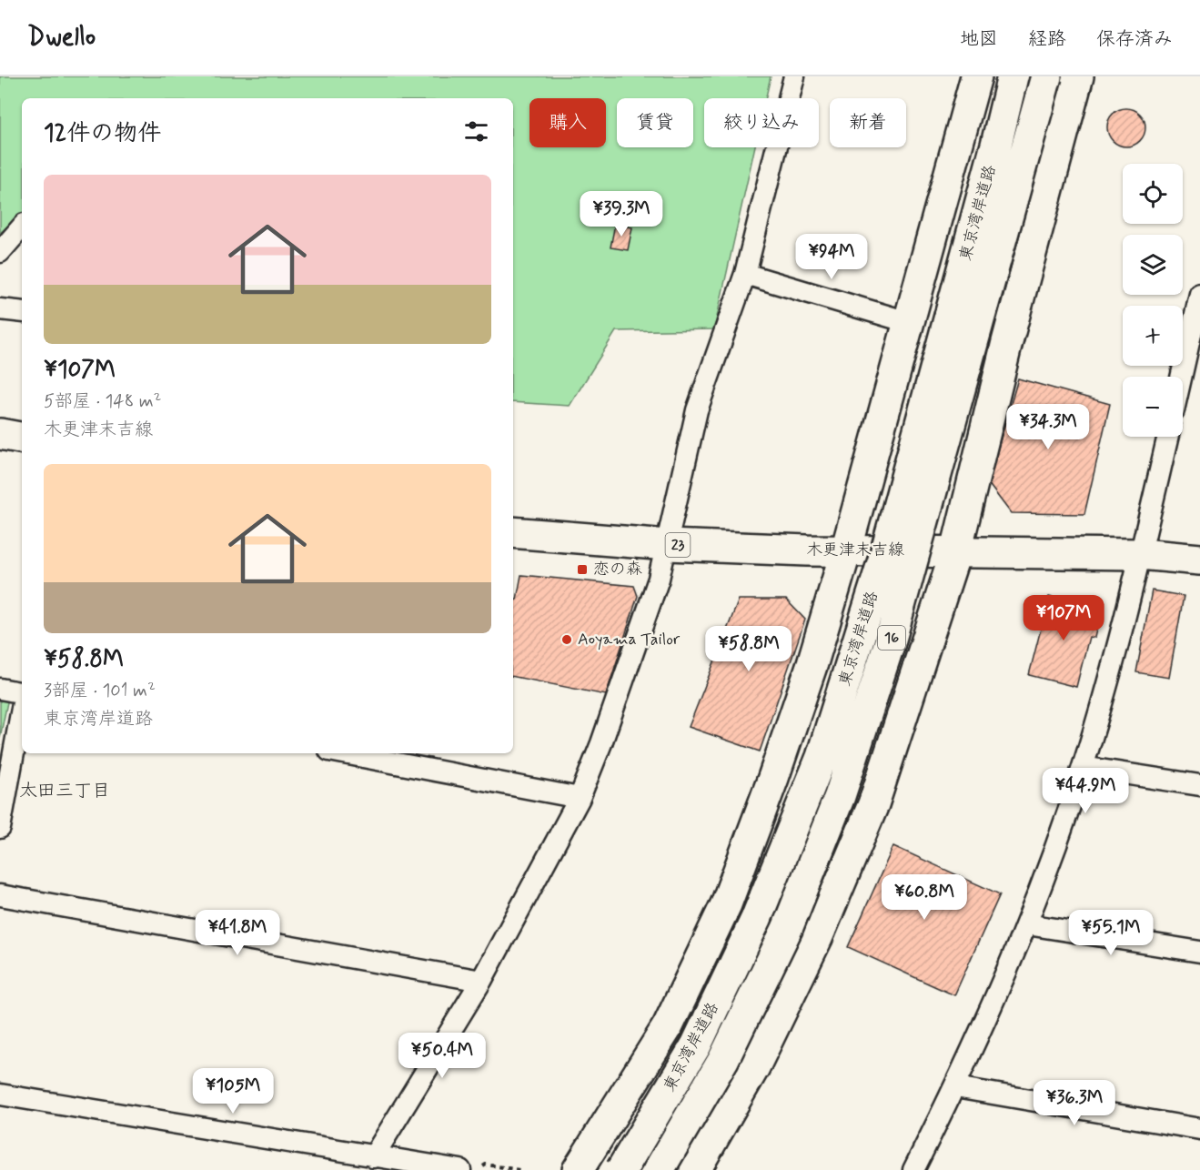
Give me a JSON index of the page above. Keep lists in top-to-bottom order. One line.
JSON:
{"streets":{"main road":["東京湾岸道路","23","木更津末吉線","16"]},"crossings":[["木更津末吉線","16"]],"districts":["太田三丁目"],"places":{"transit":["恋の森"],"other":["Aoyama Tailor"]},"page":{"header":"Dwello","nav":["地図","経路","保存済み"],"chip":["購入","賃貸","絞り込み","新着"],"heading":"12件の物件","map_buttons":["+","−"],"list":[{"name":"¥107M","note":"5部屋 · 148 m² · 木更津末吉線"},{"name":"¥58.8M","note":"3部屋 · 101 m² · 東京湾岸道路"}],"price":["¥39.3M","¥94M","¥34.3M","¥107M","¥58.8M","¥44.9M","¥60.8M","¥41.8M","¥55.1M","¥50.4M","¥105M","¥36.3M"]}}
